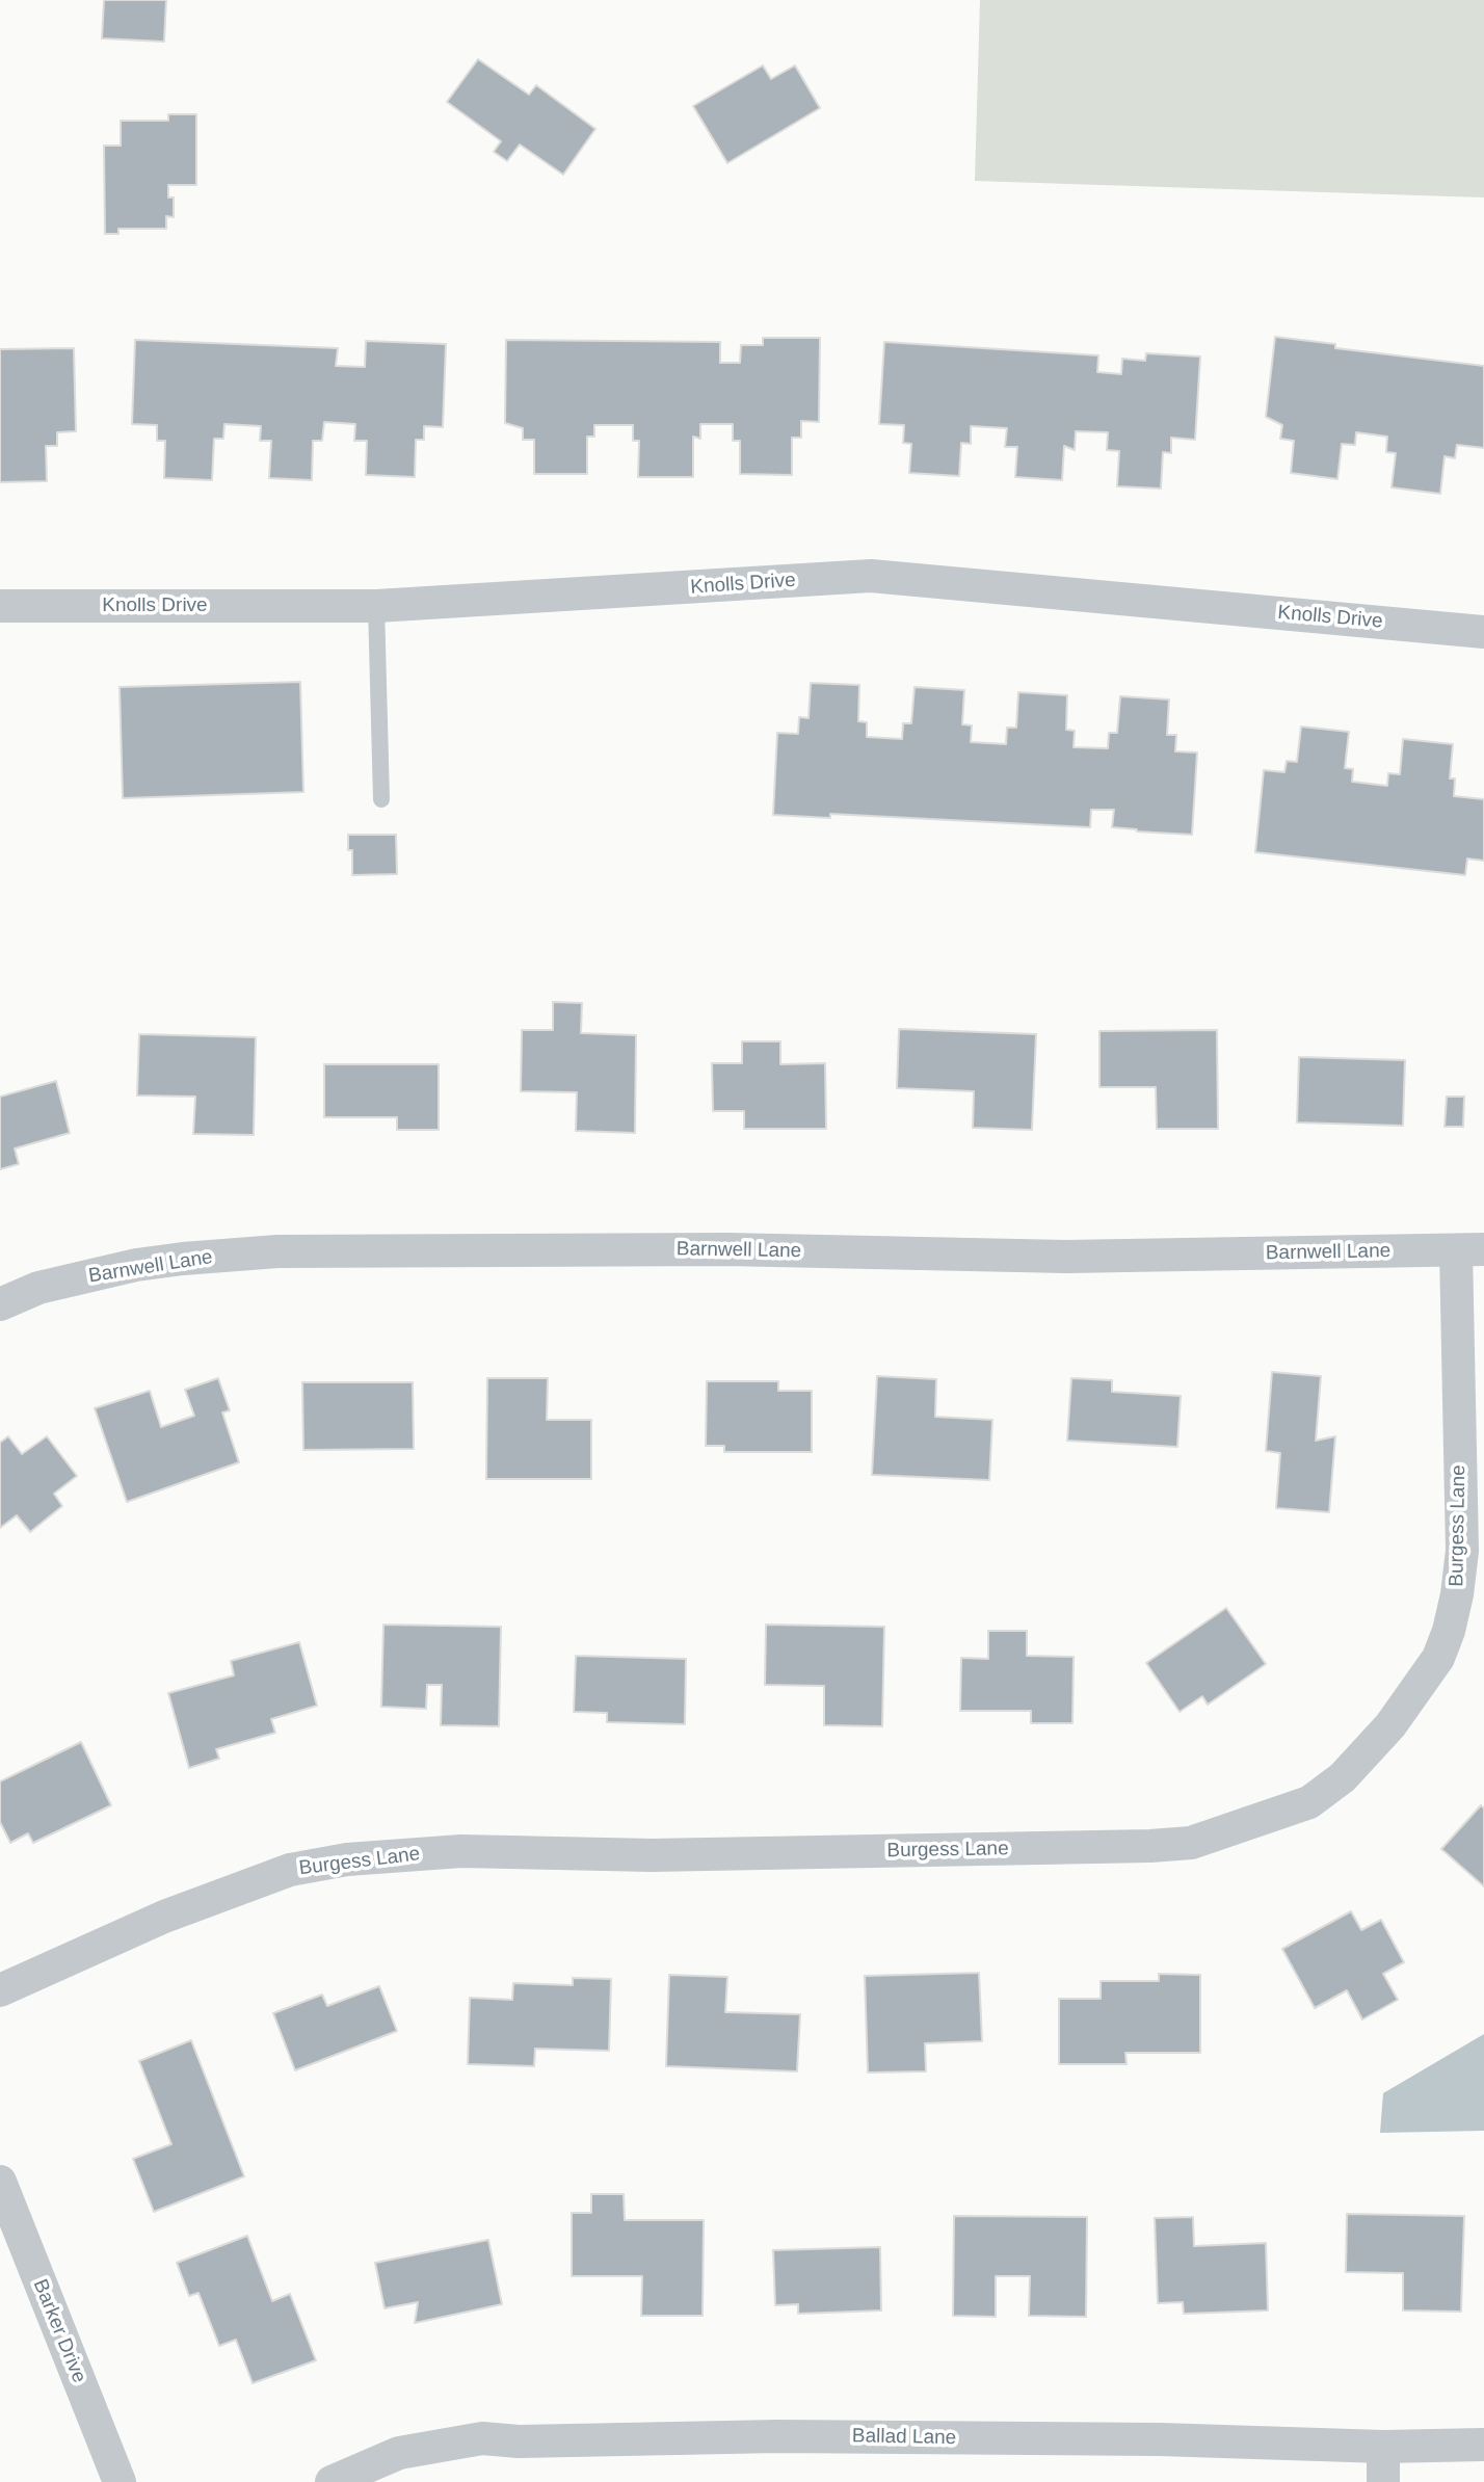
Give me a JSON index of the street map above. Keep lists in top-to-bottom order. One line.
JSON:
{"streets":{"street":["Knolls Drive","Barnwell Lane","Burgess Lane","Barker Drive","Ballad Lane"]},"crossings":[["Barnwell Lane","Burgess Lane"]]}
